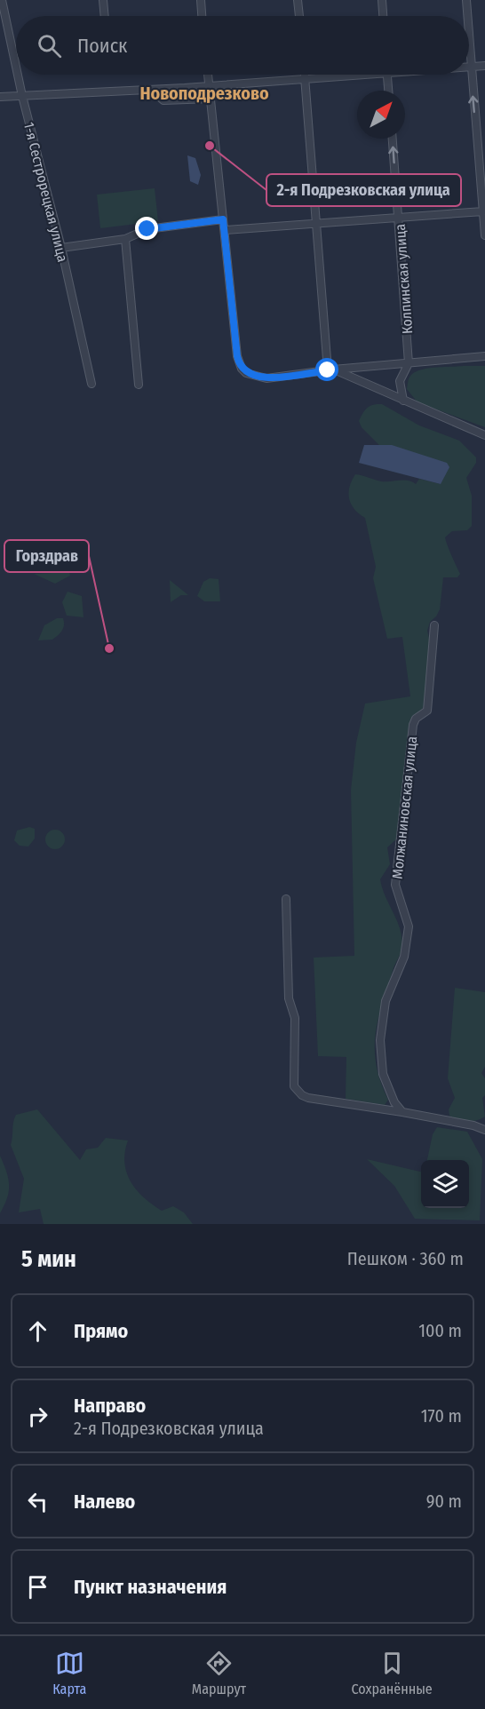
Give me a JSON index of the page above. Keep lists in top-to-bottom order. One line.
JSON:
{"streets":{"street":["1-я Сестрорецкая улица","Колпинская улица","Молжаниновская улица"]},"districts":["Новоподрезково"],"places":["2-я Подрезковская улица","Горздрав"],"north":"top right","page":{"search":"Поиск","heading":["5 мин","Пешком · 360 m"],"list":[["Прямо","100 m"],["Направо","2-я Подрезковская улица","170 m"],["Налево","90 m"],"Пункт назначения"],"nav":["Карта","Маршрут","Сохранённые"]}}
